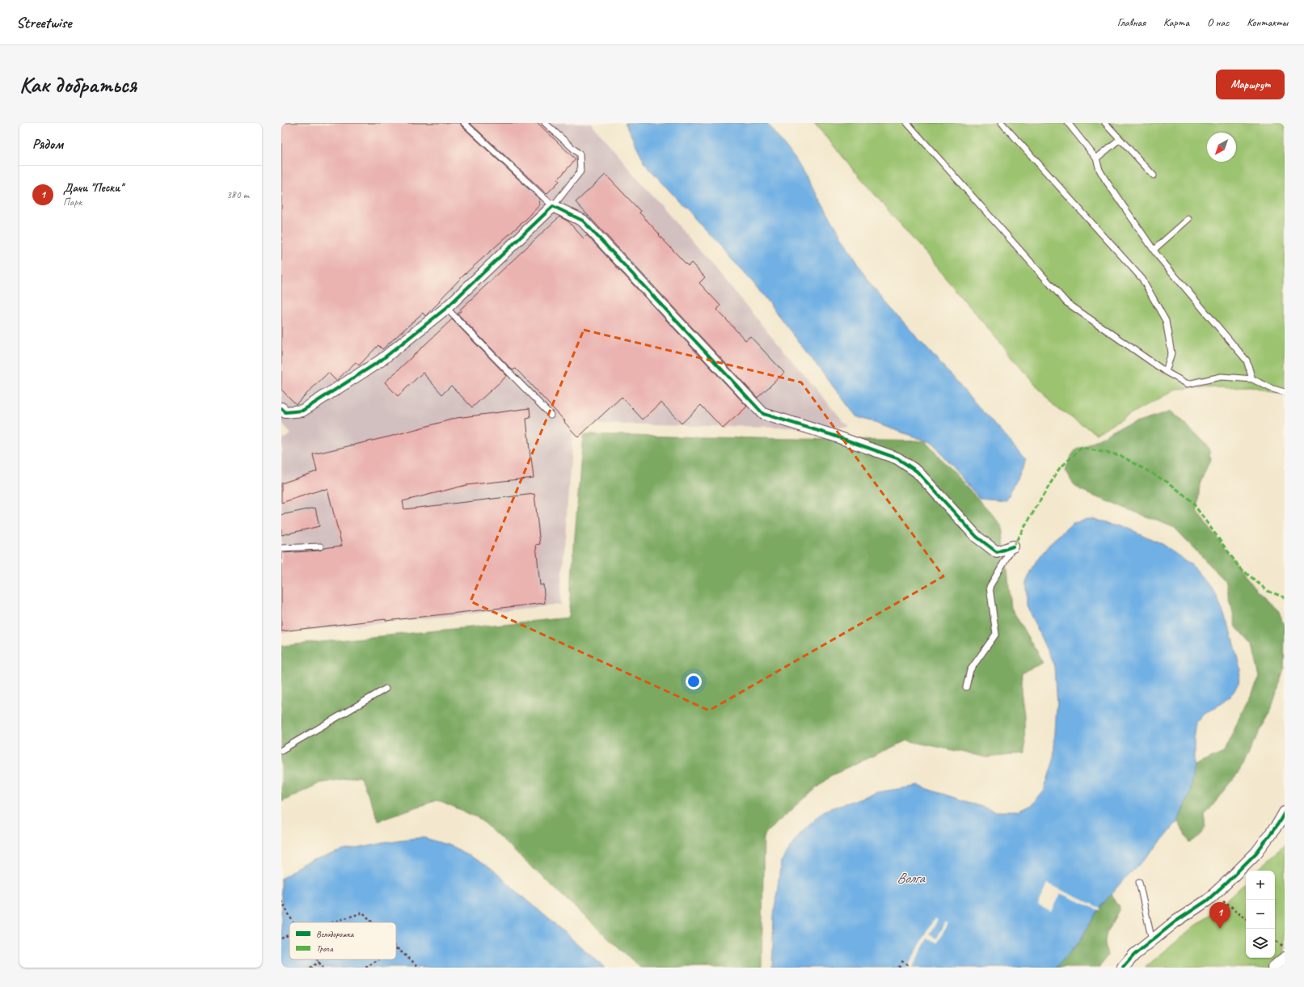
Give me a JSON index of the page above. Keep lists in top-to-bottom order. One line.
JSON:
{"water":["Волга"],"legend":["Велодорожка","Тропа"],"north":"bottom left","page":{"header":"Streetwise","nav":["Главная","Карта","О нас","Контакты"],"buttons":"Маршрут","title":"Как добраться","heading":"Рядом","list":[{"mark":"1","name":"Дачи \"Пески\"","note":"Парк","value":"380 m"}],"map_buttons":["+","−"],"pins":"1"}}
